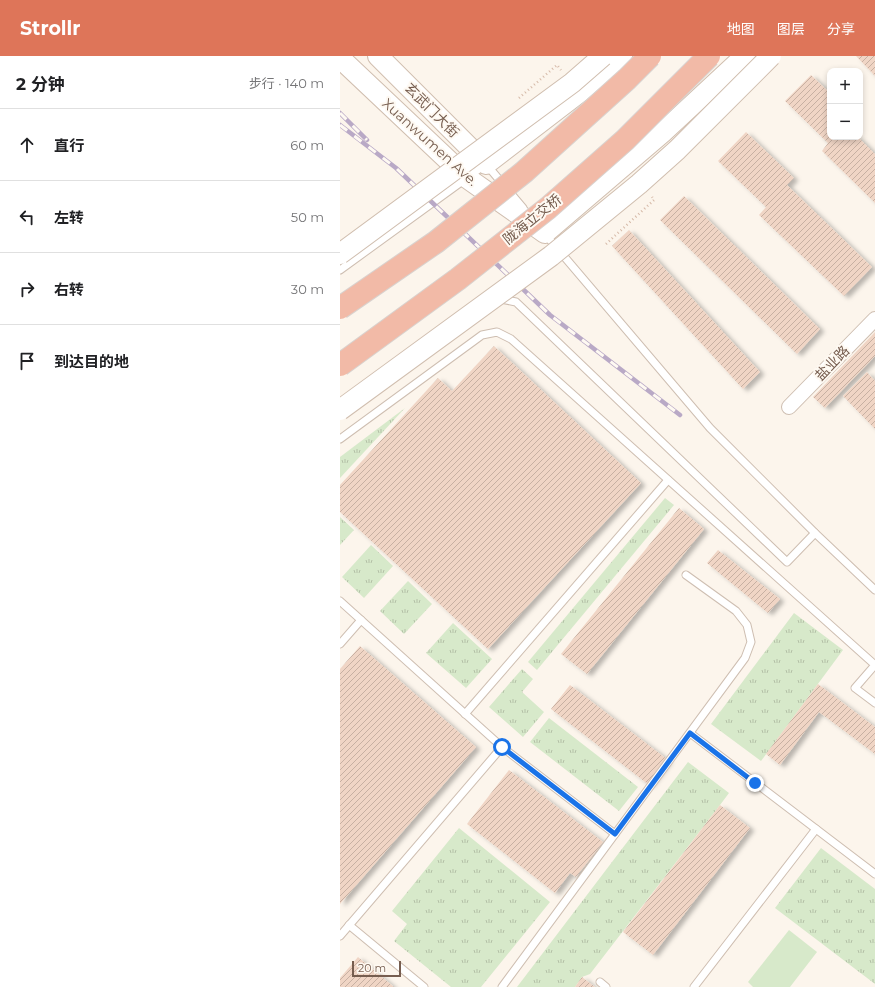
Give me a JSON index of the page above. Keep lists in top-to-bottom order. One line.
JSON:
{"streets":{"highway":["陇海立交桥"],"main road":["玄武门大街","Xuanwumen Ave."],"street":["盐业路"]},"scale_bar":"20 m","page":{"header":"Strollr","nav":["地图","图层","分享"],"heading":["2 分钟","步行 · 140 m"],"map_buttons":["+","−"],"list":[["直行","60 m"],["左转","50 m"],["右转","30 m"],"到达目的地"],"scale":"20 m"}}
